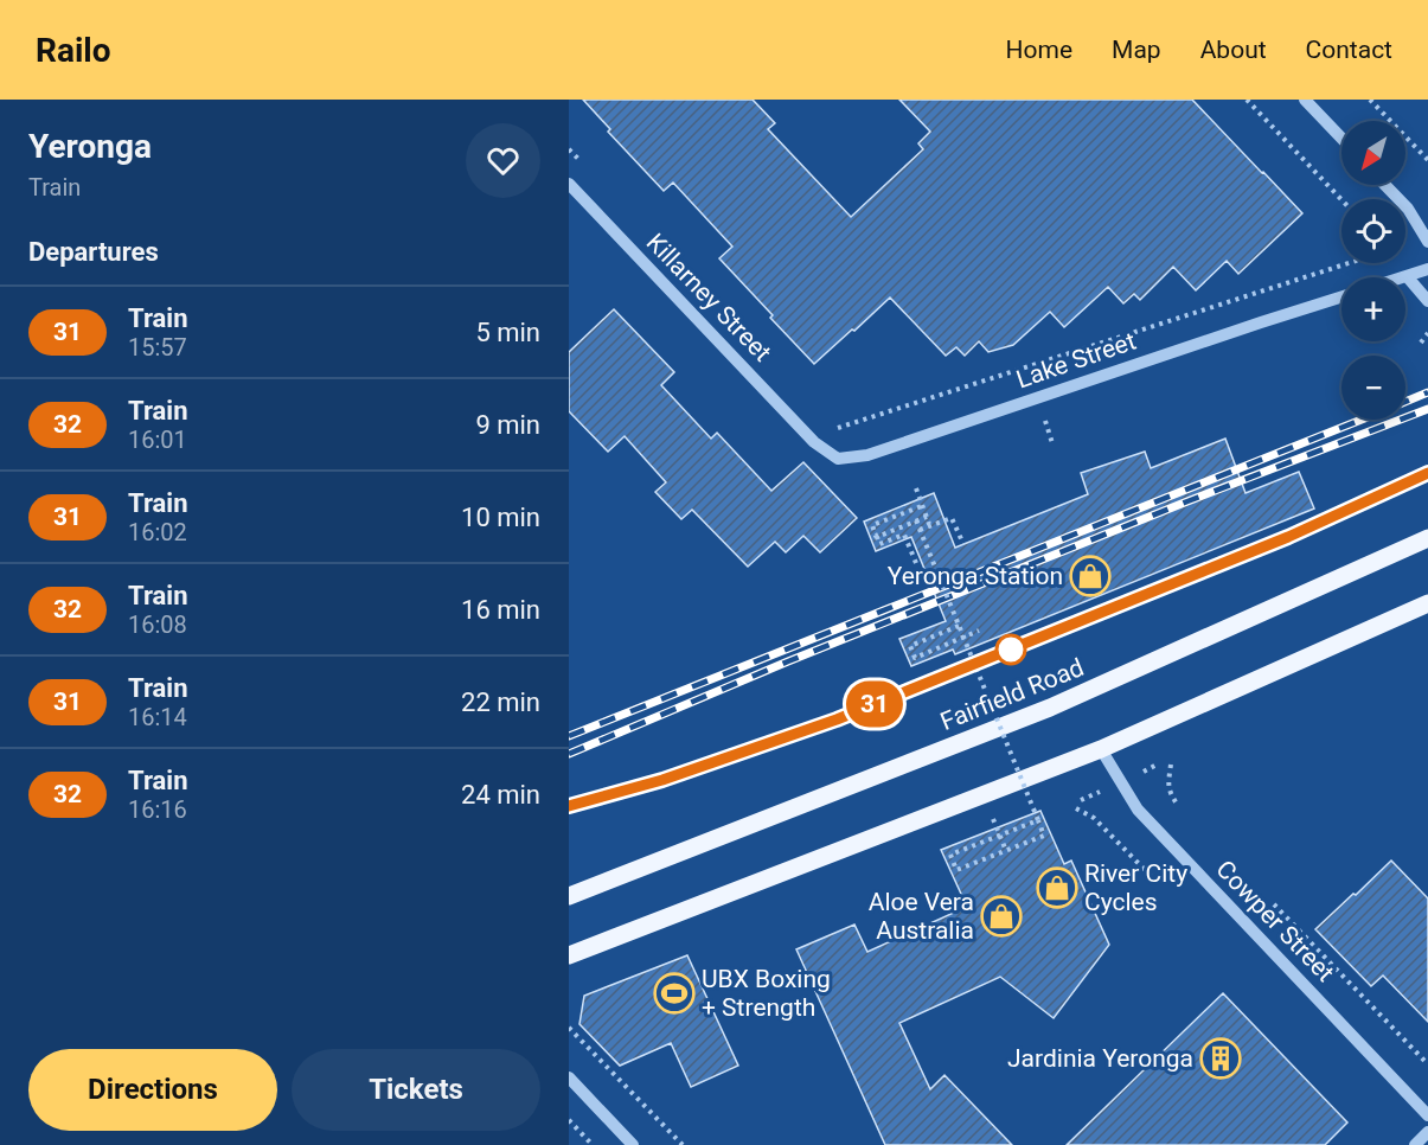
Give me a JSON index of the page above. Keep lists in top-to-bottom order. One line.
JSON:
{"streets":{"main road":["Fairfield Road"],"street":["Killarney Street","Lake Street","Cowper Street"]},"crossings":[["Killarney Street","Lake Street"]],"places":{"shop":["Yeronga Station","River City Cycles","Aloe Vera Australia"],"sports":["UBX Boxing + Strength"],"building":["Jardinia Yeronga"]},"north":"bottom left","page":{"header":"Railo","nav":["Home","Map","About","Contact"],"heading":[["Yeronga","Train"],"Departures"],"on_map":"31","map_buttons":["+","−"],"list":[{"mark":"31","name":"Train","note":"15:57","value":"5 min"},{"mark":"32","name":"Train","note":"16:01","value":"9 min"},{"mark":"31","name":"Train","note":"16:02","value":"10 min"},{"mark":"32","name":"Train","note":"16:08","value":"16 min"},{"mark":"31","name":"Train","note":"16:14","value":"22 min"},{"mark":"32","name":"Train","note":"16:16","value":"24 min"}],"buttons":["Directions","Tickets"]}}
